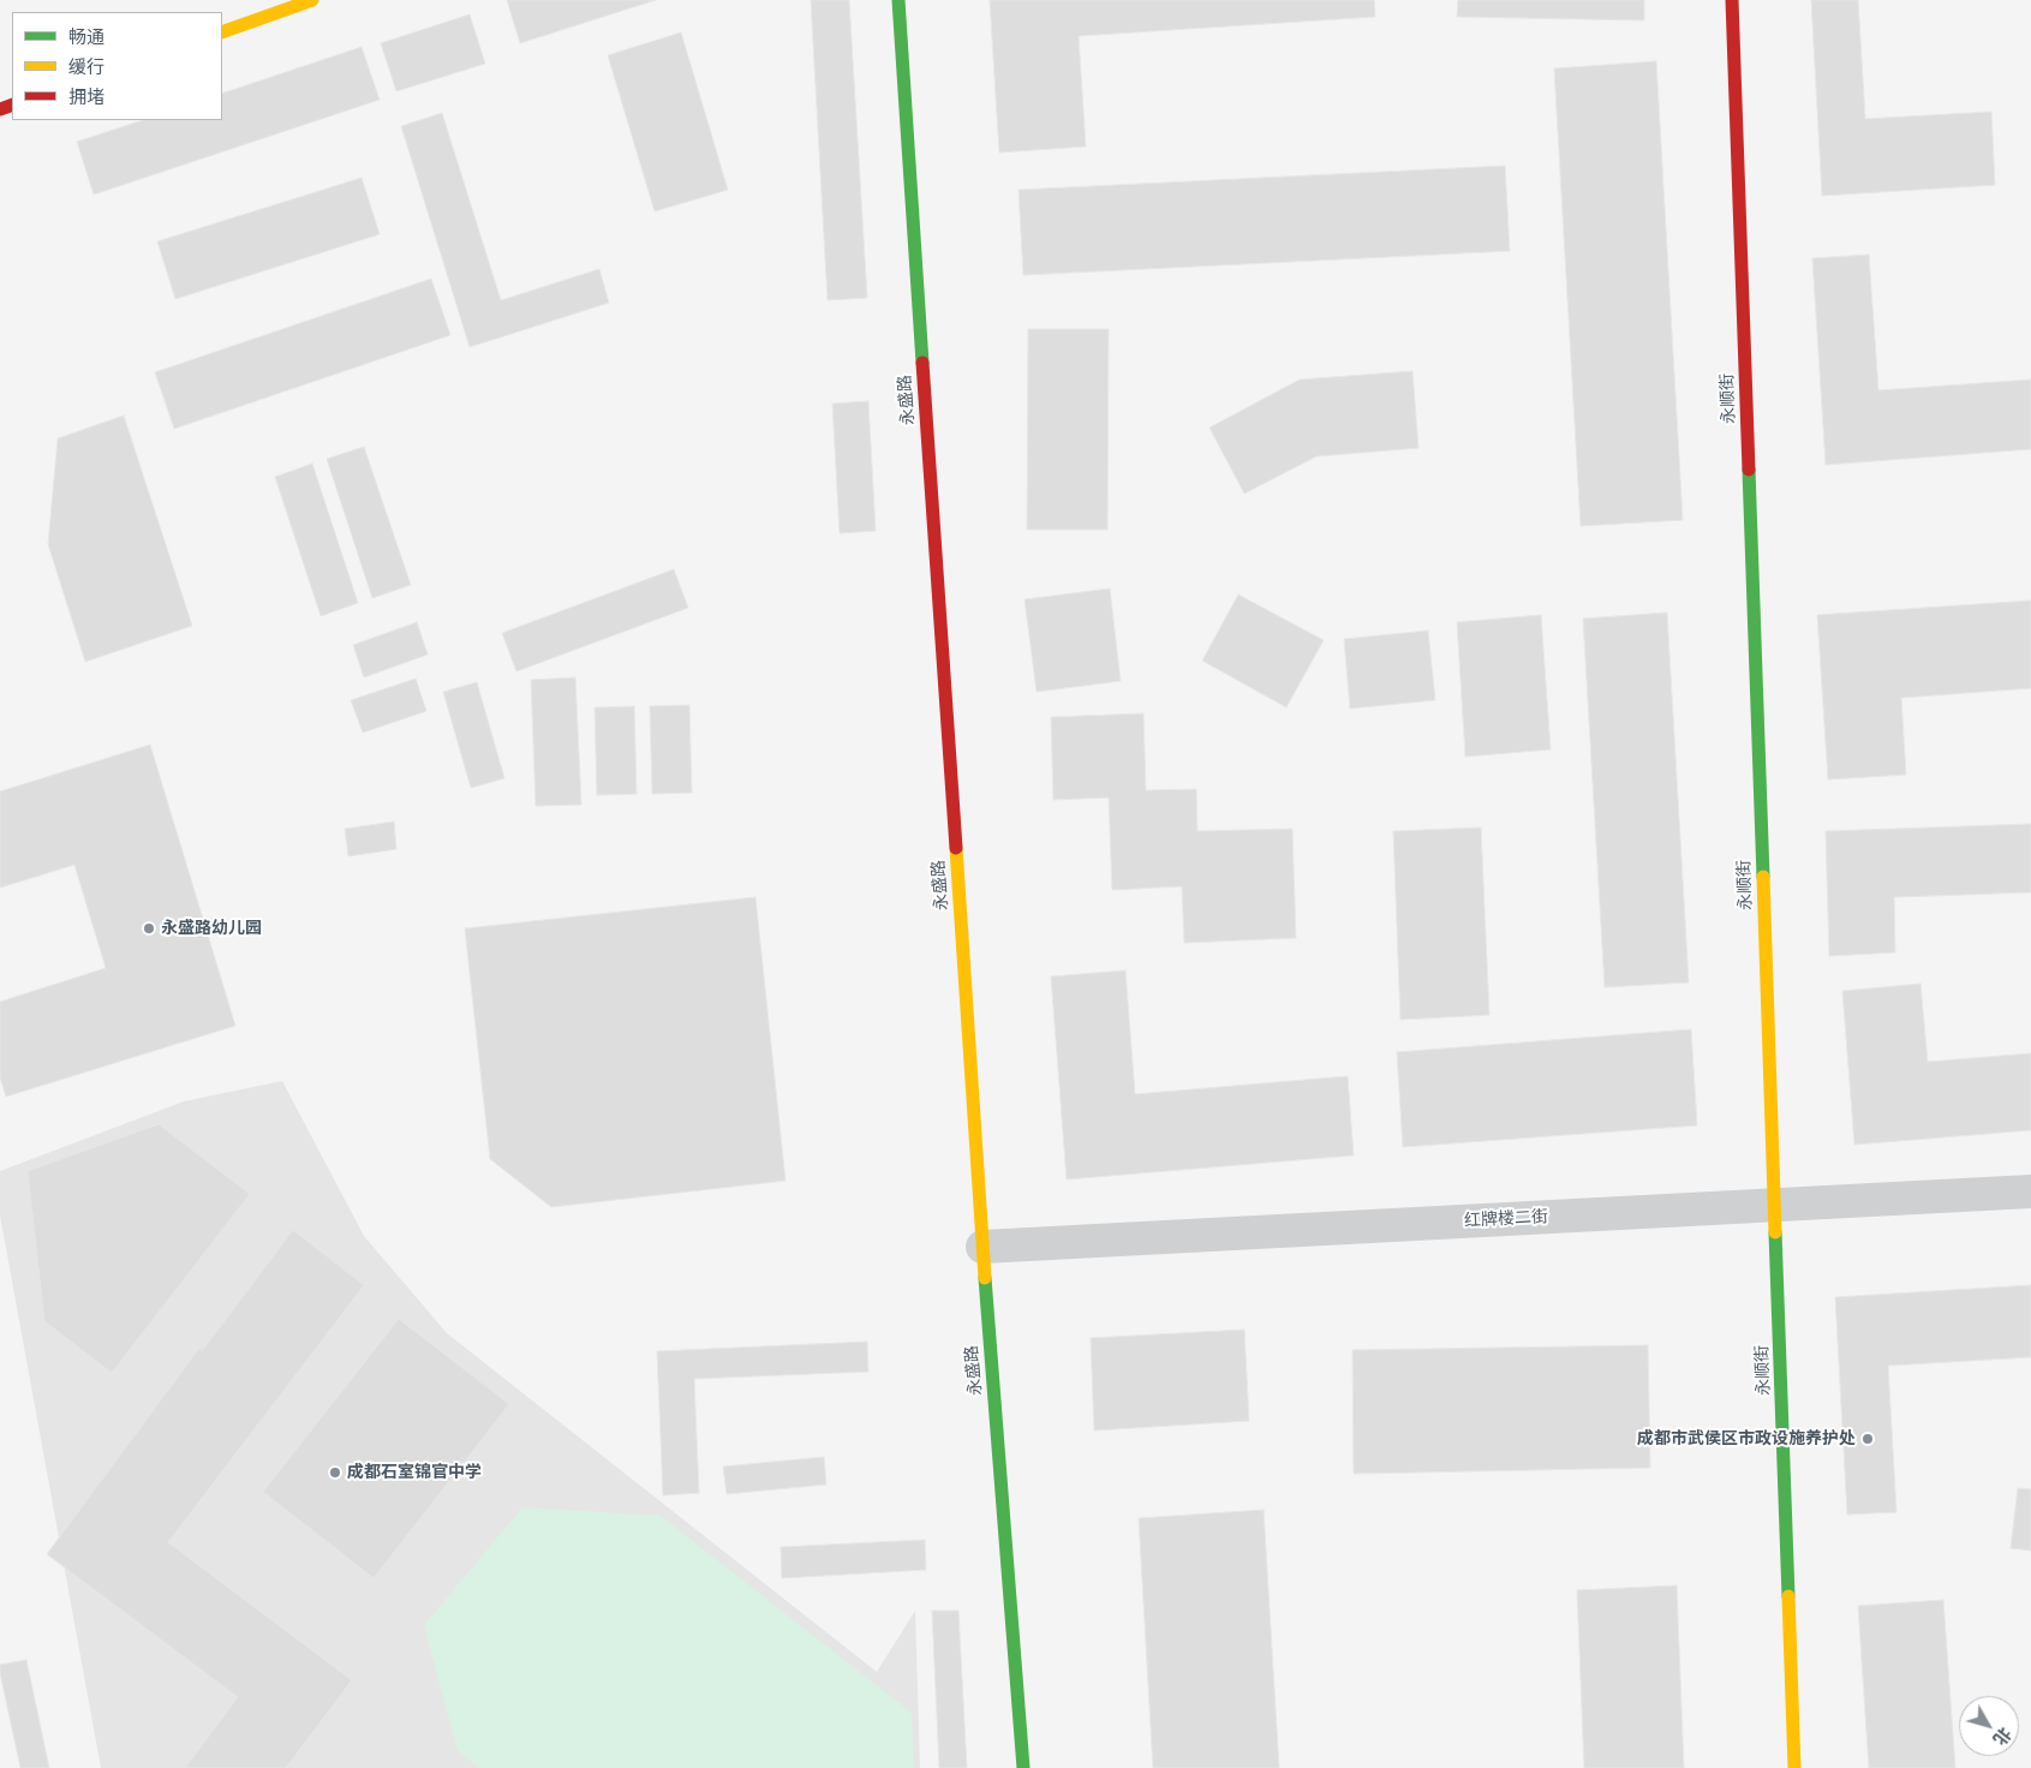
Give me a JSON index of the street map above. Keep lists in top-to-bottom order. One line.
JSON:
{"streets":{"street":["永顺街","永盛路","红牌楼二街"]},"crossings":[["永顺街","红牌楼二街"],["永盛路","红牌楼二街"]],"places":["永盛路幼儿园","成都市武侯区市政设施养护处","成都石室锦官中学"],"legend":["畅通","缓行","拥堵"],"north":"bottom right"}
